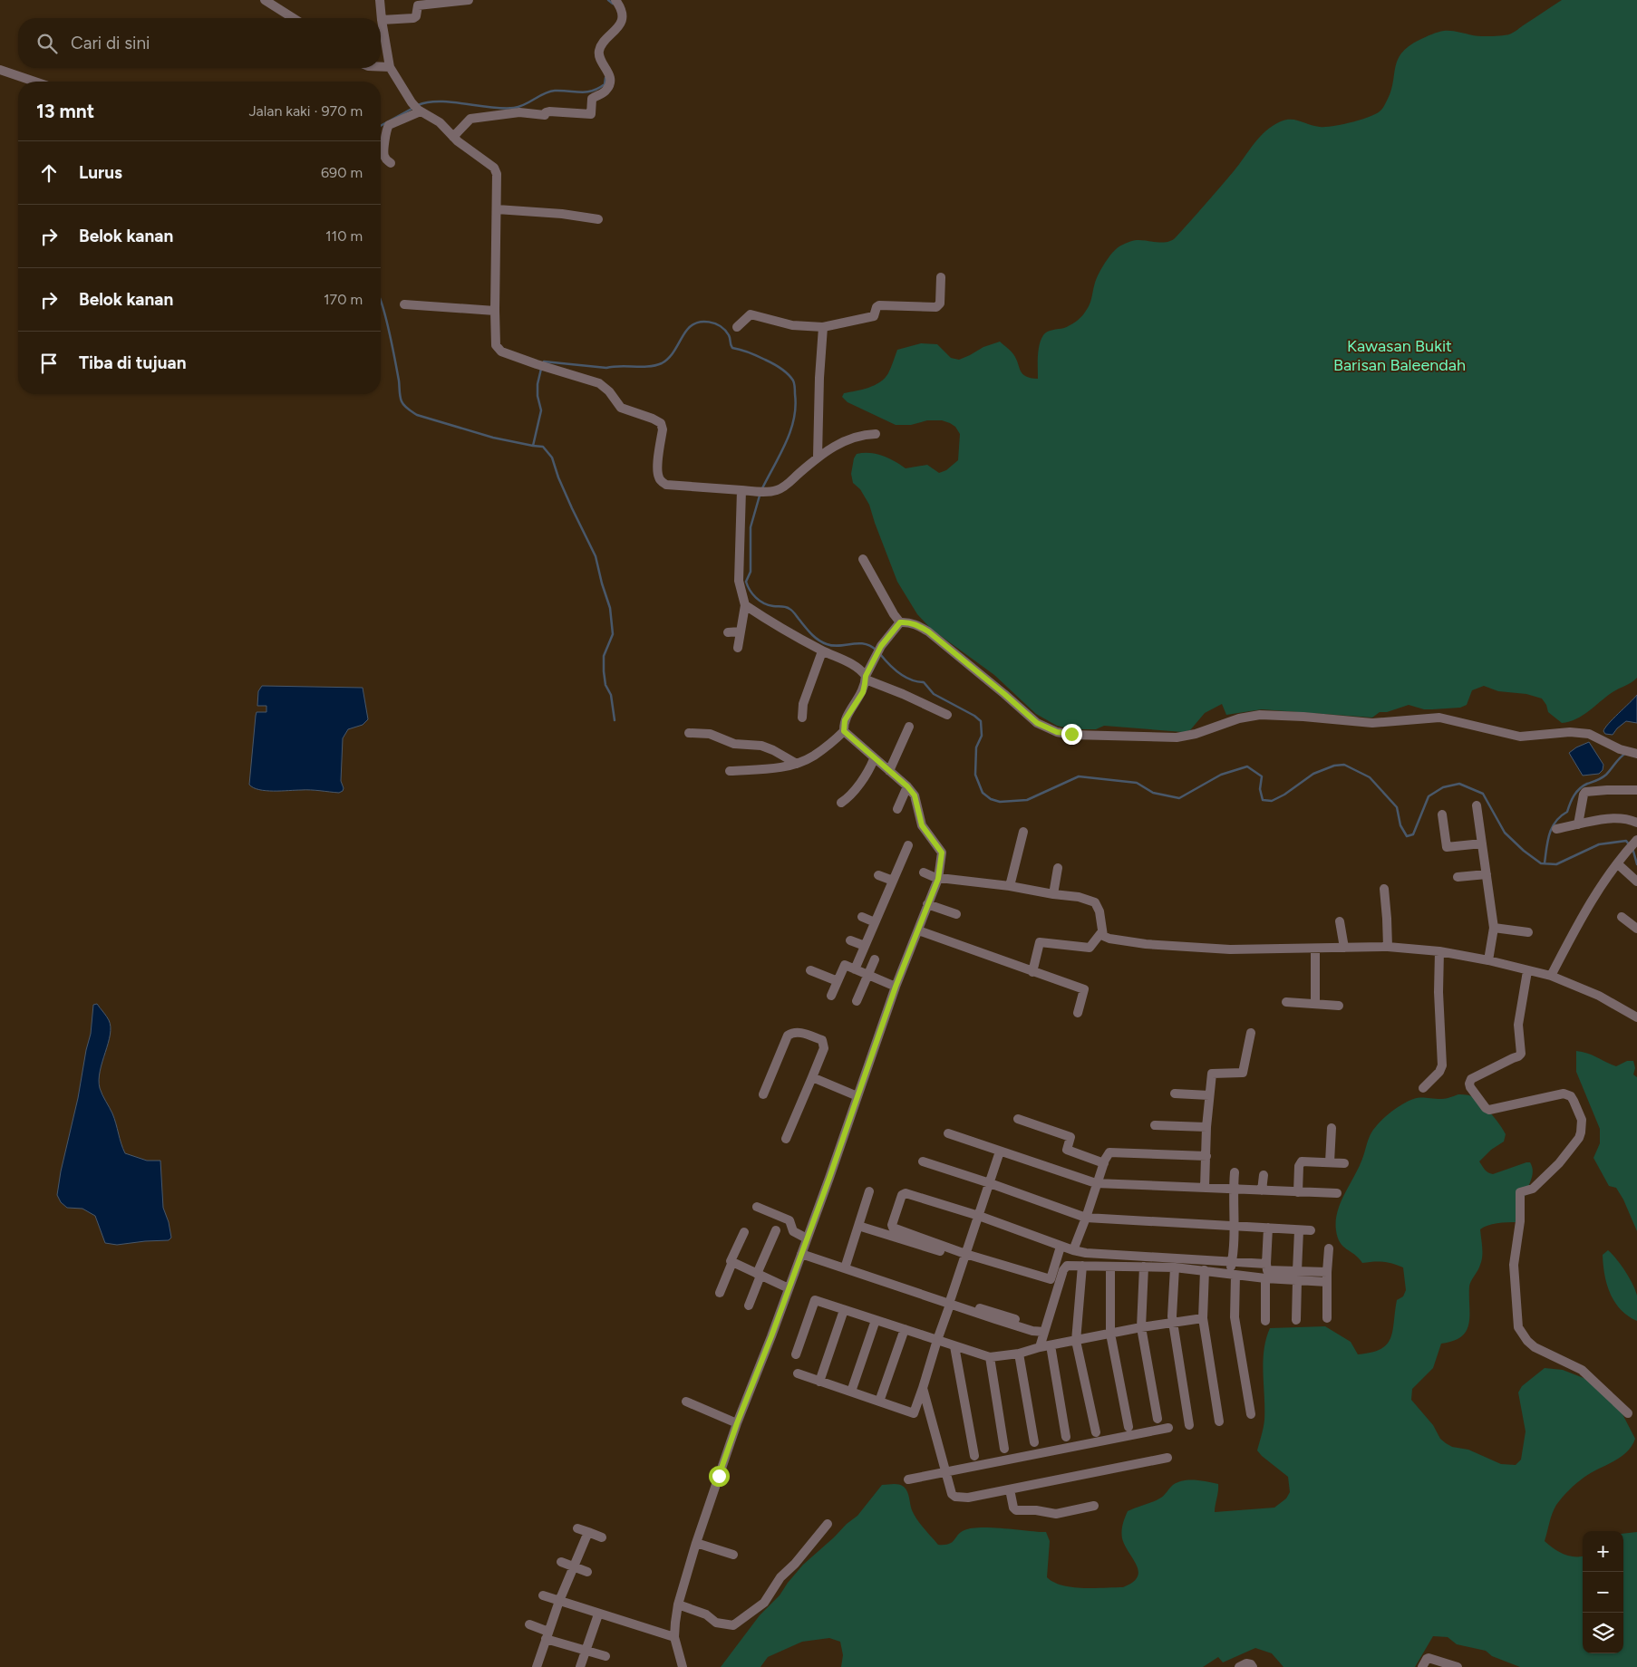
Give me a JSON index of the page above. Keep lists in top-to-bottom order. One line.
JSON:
{"parks":["Kawasan Bukit Barisan Baleendah"],"page":{"search":"Cari di sini","heading":["13 mnt","Jalan kaki · 970 m"],"list":[["Lurus","690 m"],["Belok kanan","110 m"],["Belok kanan","170 m"],"Tiba di tujuan"],"map_buttons":["+","−"]}}
